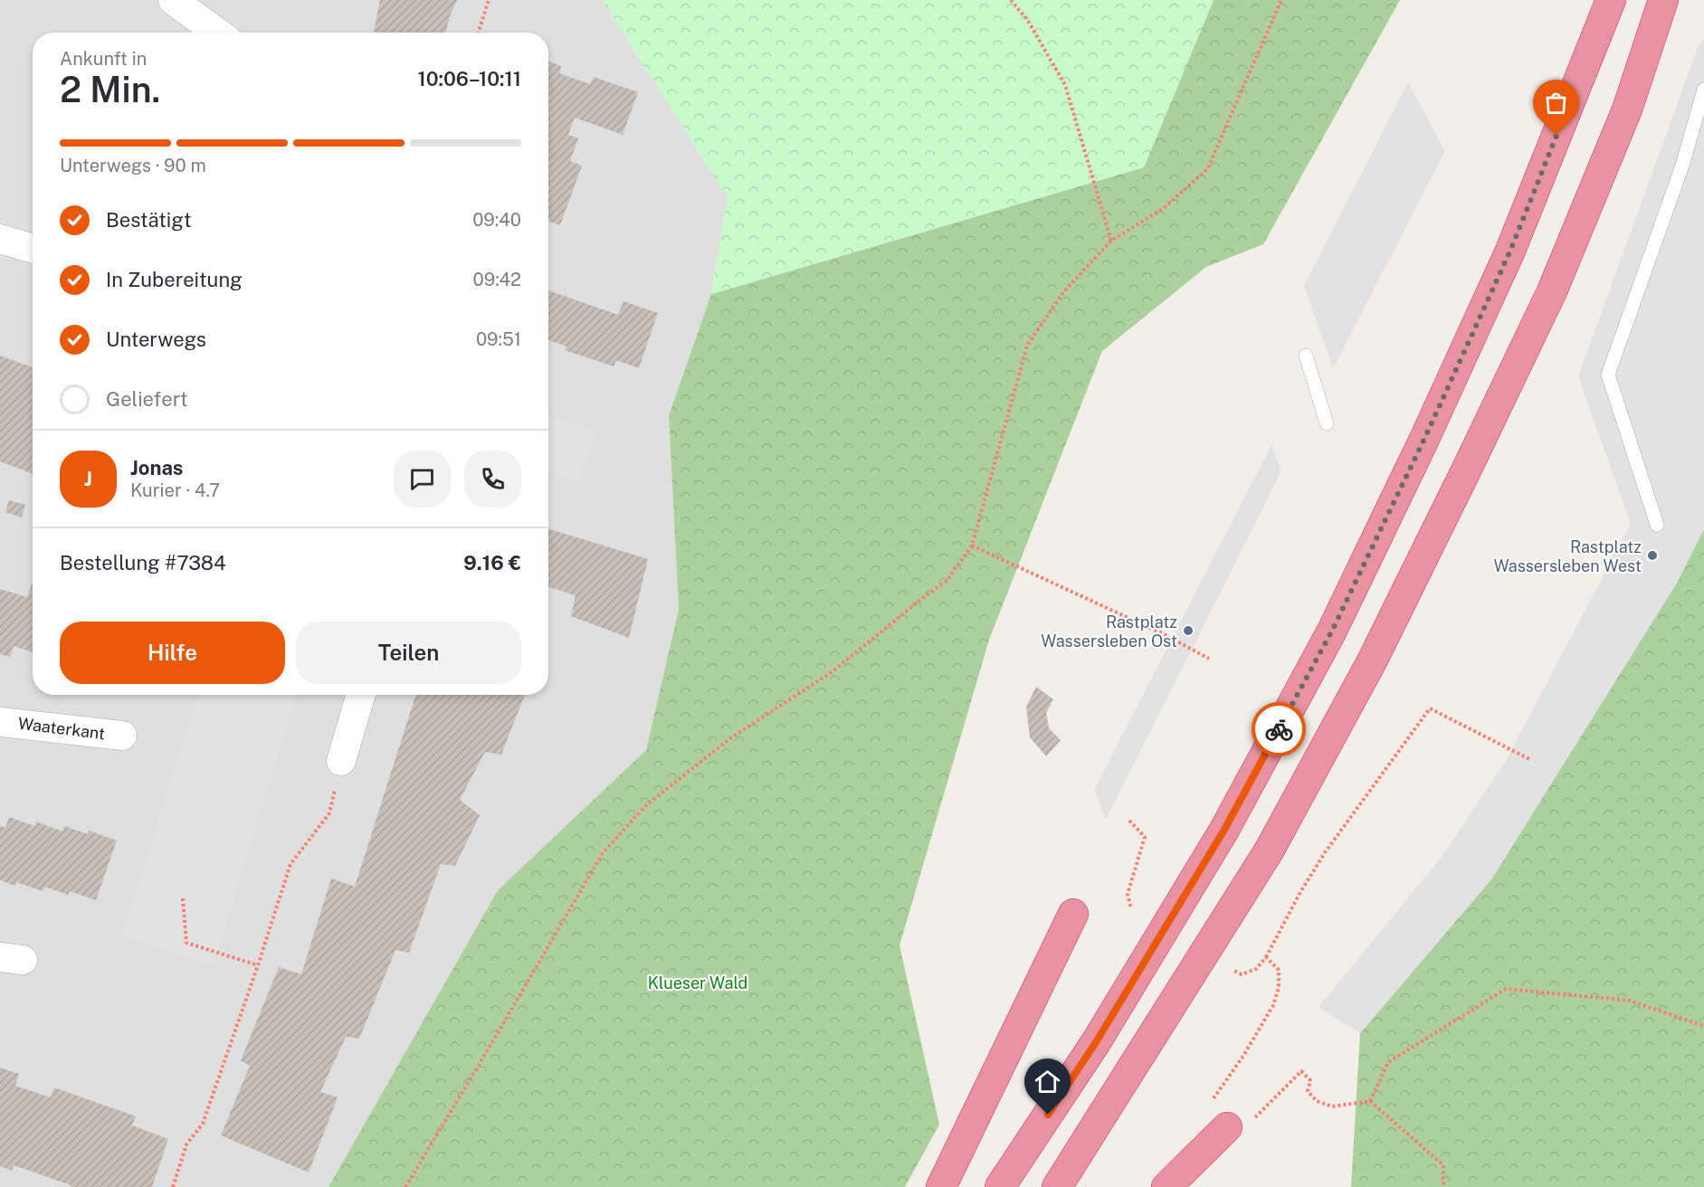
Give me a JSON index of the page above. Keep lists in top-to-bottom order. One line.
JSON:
{"streets":{"street":["Waaterkant"]},"parks":["Klueser Wald"],"places":["Rastplatz Wassersleben West","Rastplatz Wassersleben Ost"],"page":{"heading":["2 Min.","Ankunft in","10:06–10:11"],"panel":["Jonas","Kurier · 4.7","Bestellung #7384","9.16 €"],"bar":"Unterwegs · 90 m","list":[["Bestätigt","09:40"],["In Zubereitung","09:42"],["Unterwegs","09:51"],"Geliefert"],"round":"J","buttons":["Hilfe","Teilen"]}}
